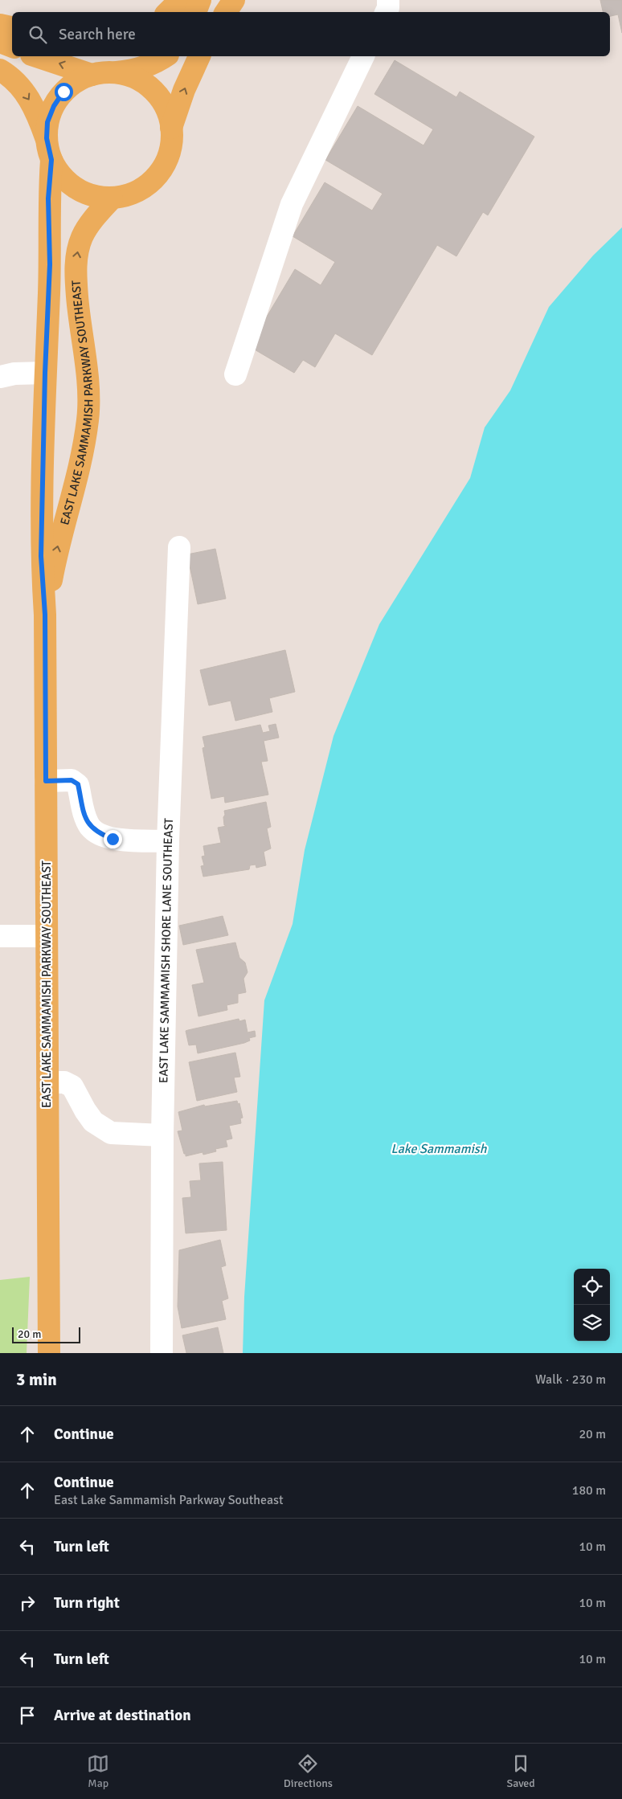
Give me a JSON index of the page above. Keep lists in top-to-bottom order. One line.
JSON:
{"streets":{"main road":["EAST LAKE SAMMAMISH PARKWAY SOUTHEAST"],"street":["EAST LAKE SAMMAMISH SHORE LANE SOUTHEAST"]},"water":["Lake Sammamish"],"scale_bar":"20 m","page":{"search":"Search here","scale":"20 m","heading":["3 min","Walk · 230 m"],"list":[["Continue","20 m"],["Continue","East Lake Sammamish Parkway Southeast","180 m"],["Turn left","10 m"],["Turn right","10 m"],["Turn left","10 m"],"Arrive at destination"],"nav":["Map","Directions","Saved"]}}
